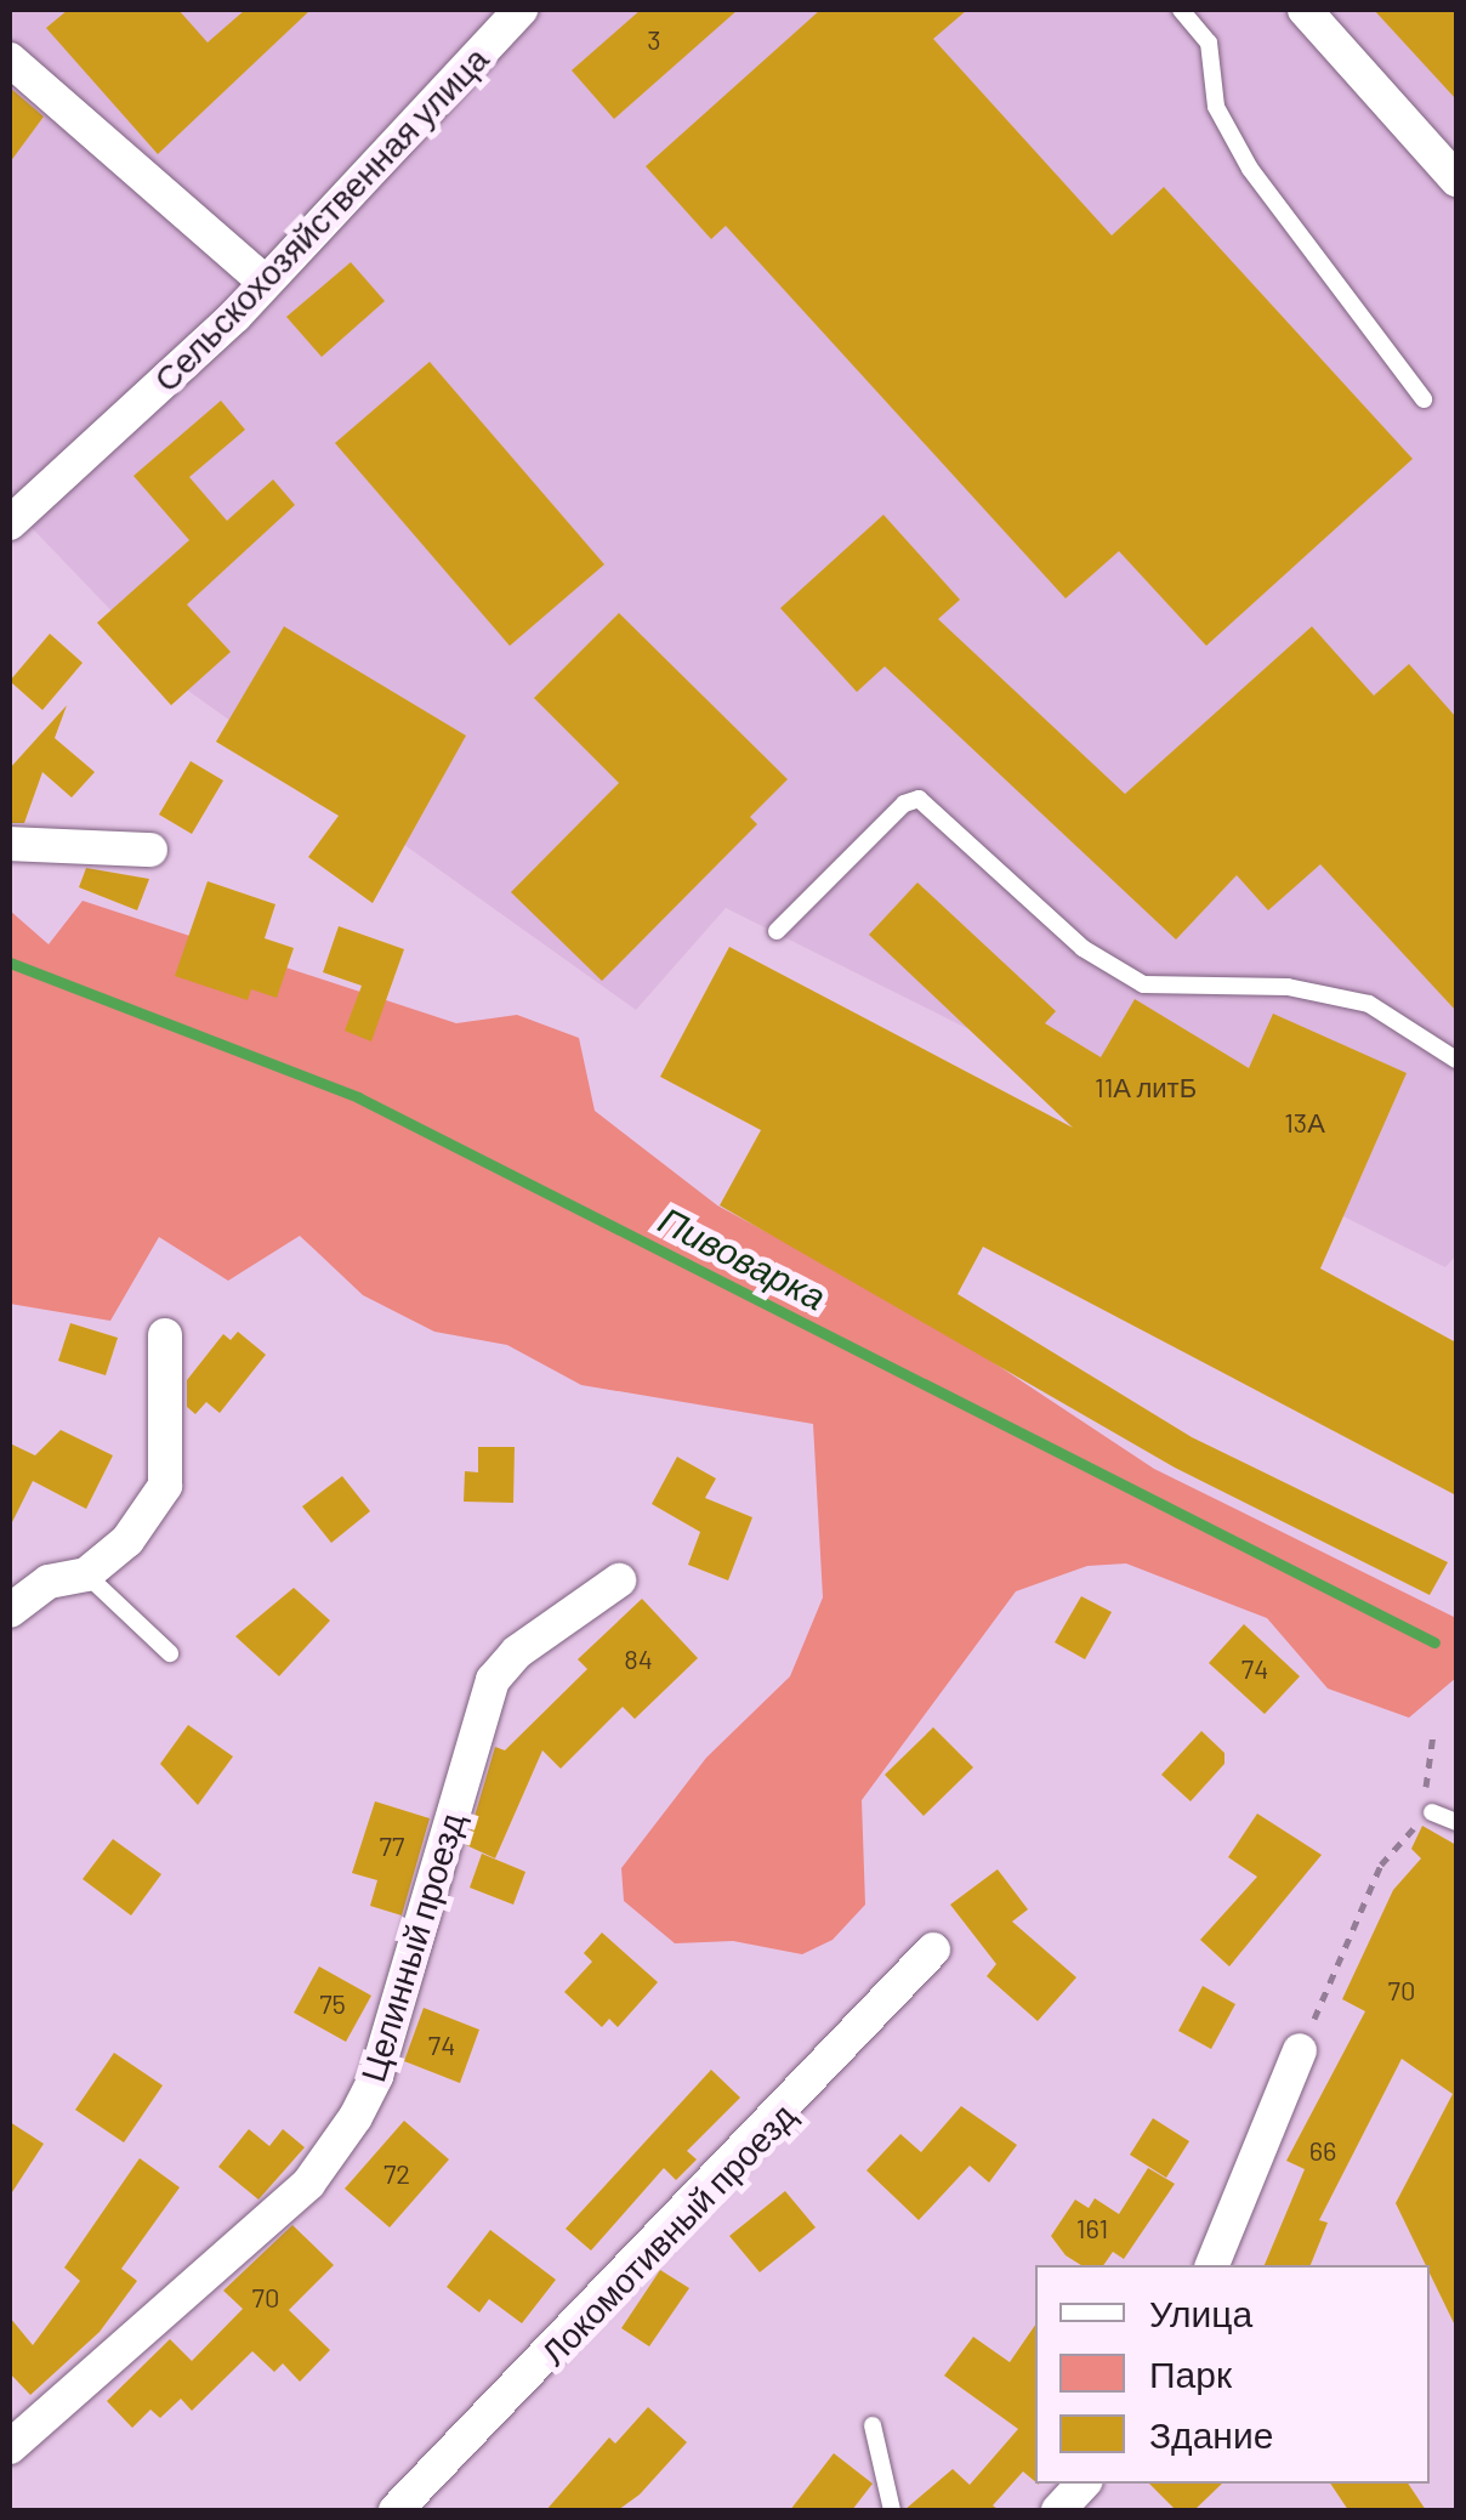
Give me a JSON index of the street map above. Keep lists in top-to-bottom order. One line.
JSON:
{"streets":{"street":["Сельскохозяйственная улица","Целинный проезд","Локомотивный проезд"]},"water":["Пивоварка"],"house_numbers":["3","11А литБ","13А","84","74","77","70","75","74","66","72","161","70"],"legend":["Улица","Парк","Здание"]}
